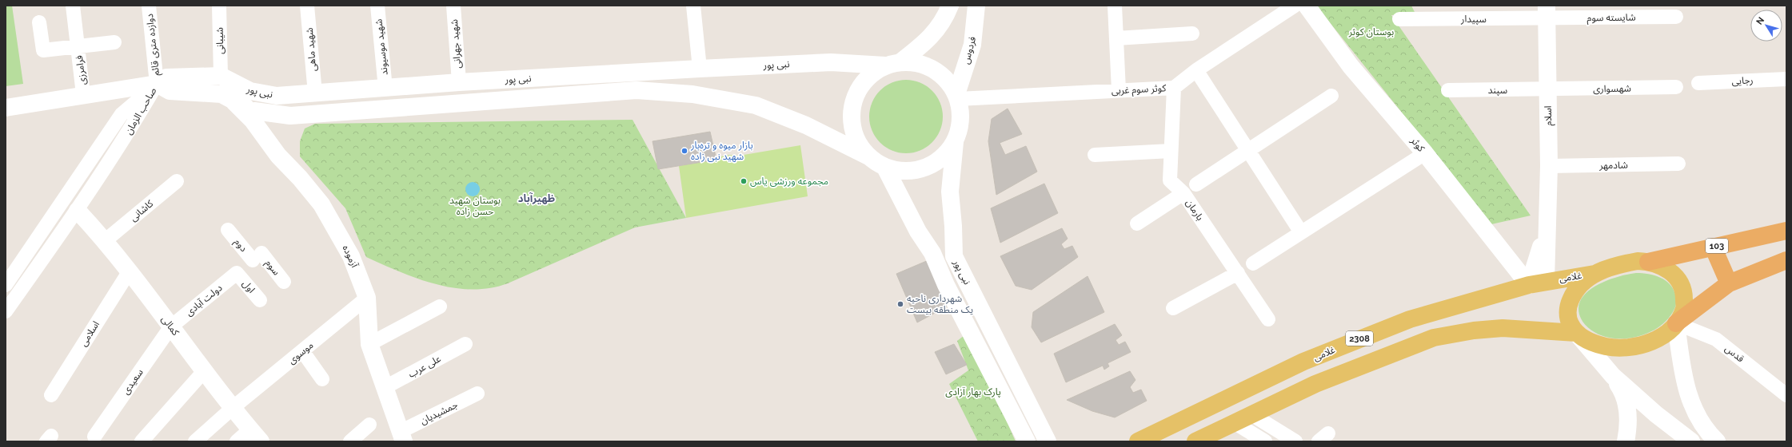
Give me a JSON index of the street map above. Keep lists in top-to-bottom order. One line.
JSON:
{"streets":{"highway":["103"],"main road":["فردوس","نبی پور","اسلام","کوثر","آزموده","غلامی","کمالی","2308"],"street":["شایسته سوم","سپیدار","شیبانی","شهید جهرانی","دوازده متری قائم","شهید موسیوند","شهید ماهی","فرامرزی","رجایی","شهسواری","کوثر سوم غربی","سپند","صاحب الزمان","شادمهر","بارمان","کاشانی","دوم","سوم","اول","دولت آبادی","اسلامی","موسوی","قدس","علی عرب","سعیدی","جمشیدیان"]},"crossings":[["شایسته سوم","سپیدار"],["شایسته سوم","اسلام"],["سپیدار","اسلام"],["شیبانی","نبی پور"],["شهید جهرانی","نبی پور"],["دوازده متری قائم","نبی پور"],["دوازده متری قائم","صاحب الزمان"],["شهید موسیوند","نبی پور"],["شهید ماهی","نبی پور"],["فردوس","نبی پور"],["فردوس","کوثر سوم غربی"],["نبی پور","فرامرزی"],["نبی پور","کوثر سوم غربی"],["نبی پور","صاحب الزمان"],["نبی پور","آزموده"],["شهسواری","سپند"],["شهسواری","اسلام"],["کوثر سوم غربی","بارمان"],["سپند","اسلام"],["صاحب الزمان","کمالی"],["اسلام","شادمهر"],["اسلام","غلامی"],["کوثر","غلامی"],["کاشانی","کمالی"],["دوم","سوم"],["103","غلامی"],["103","2308"],["103","قدس"],["آزموده","موسوی"],["آزموده","علی عرب"],["آزموده","جمشیدیان"],["غلامی","2308"],["غلامی","قدس"],["اول","دولت آبادی"],["دولت آبادی","کمالی"],["دولت آبادی","سعیدی"],["کمالی","اسلامی"],["کمالی","موسوی"],["کمالی","سعیدی"],["2308","قدس"]],"districts":["ظهیرآباد"],"parks":["بوستان کوثر","بوستان شهید حسن زاده","پارک بهار آزادی"],"places":["بازار میوه و تره‌بار شهید نبی زاده","مجموعه ورزشی یاس","شهرداری ناحیه یک منطقه بیست"],"north":"top left"}
